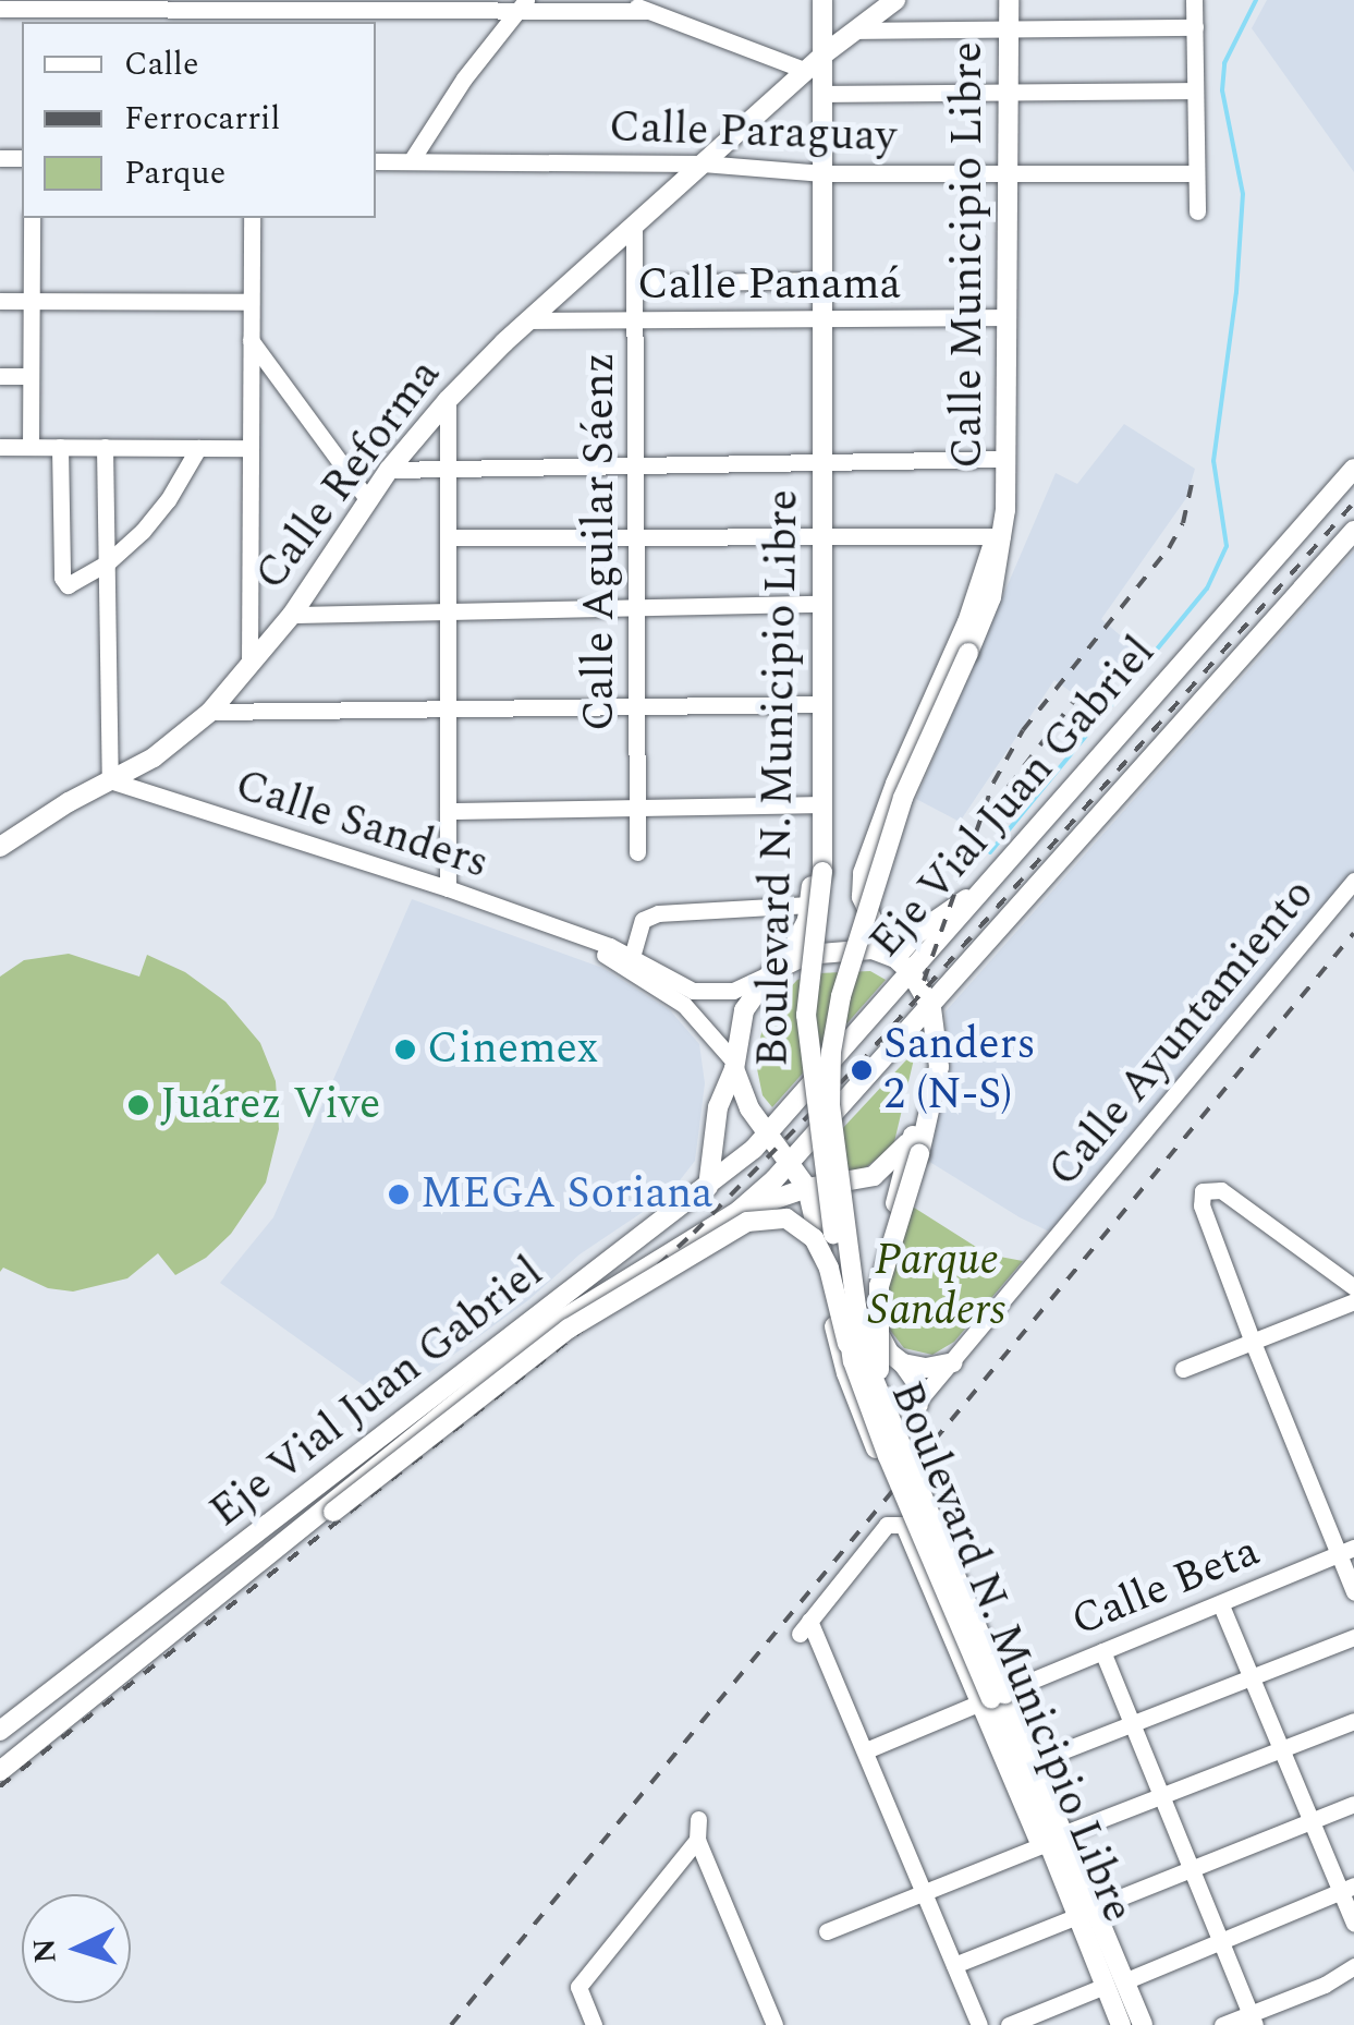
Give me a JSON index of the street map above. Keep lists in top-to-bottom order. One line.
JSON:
{"streets":{"main road":["Calle Municipio Libre","Calle Reforma","Boulevard N. Municipio Libre","Eje Vial Juan Gabriel"],"street":["Calle Paraguay","Calle Panamá","Calle Aguilar Sáenz","Calle Sanders","Calle Ayuntamiento","Calle Beta"]},"crossings":[["Calle Paraguay","Calle Municipio Libre"],["Calle Paraguay","Calle Reforma"],["Calle Paraguay","Boulevard N. Municipio Libre"],["Calle Municipio Libre","Calle Panamá"],["Calle Municipio Libre","Boulevard N. Municipio Libre"],["Calle Panamá","Calle Reforma"],["Calle Panamá","Calle Aguilar Sáenz"],["Calle Panamá","Boulevard N. Municipio Libre"],["Calle Reforma","Calle Aguilar Sáenz"],["Calle Reforma","Boulevard N. Municipio Libre"],["Calle Reforma","Calle Sanders"],["Boulevard N. Municipio Libre","Calle Beta"]],"parks":["Parque Sanders"],"places":["Cinemex","Sanders 2 (N-S)","Juárez Vive","MEGA Soriana"],"legend":["Calle","Ferrocarril","Parque"],"north":"left"}
